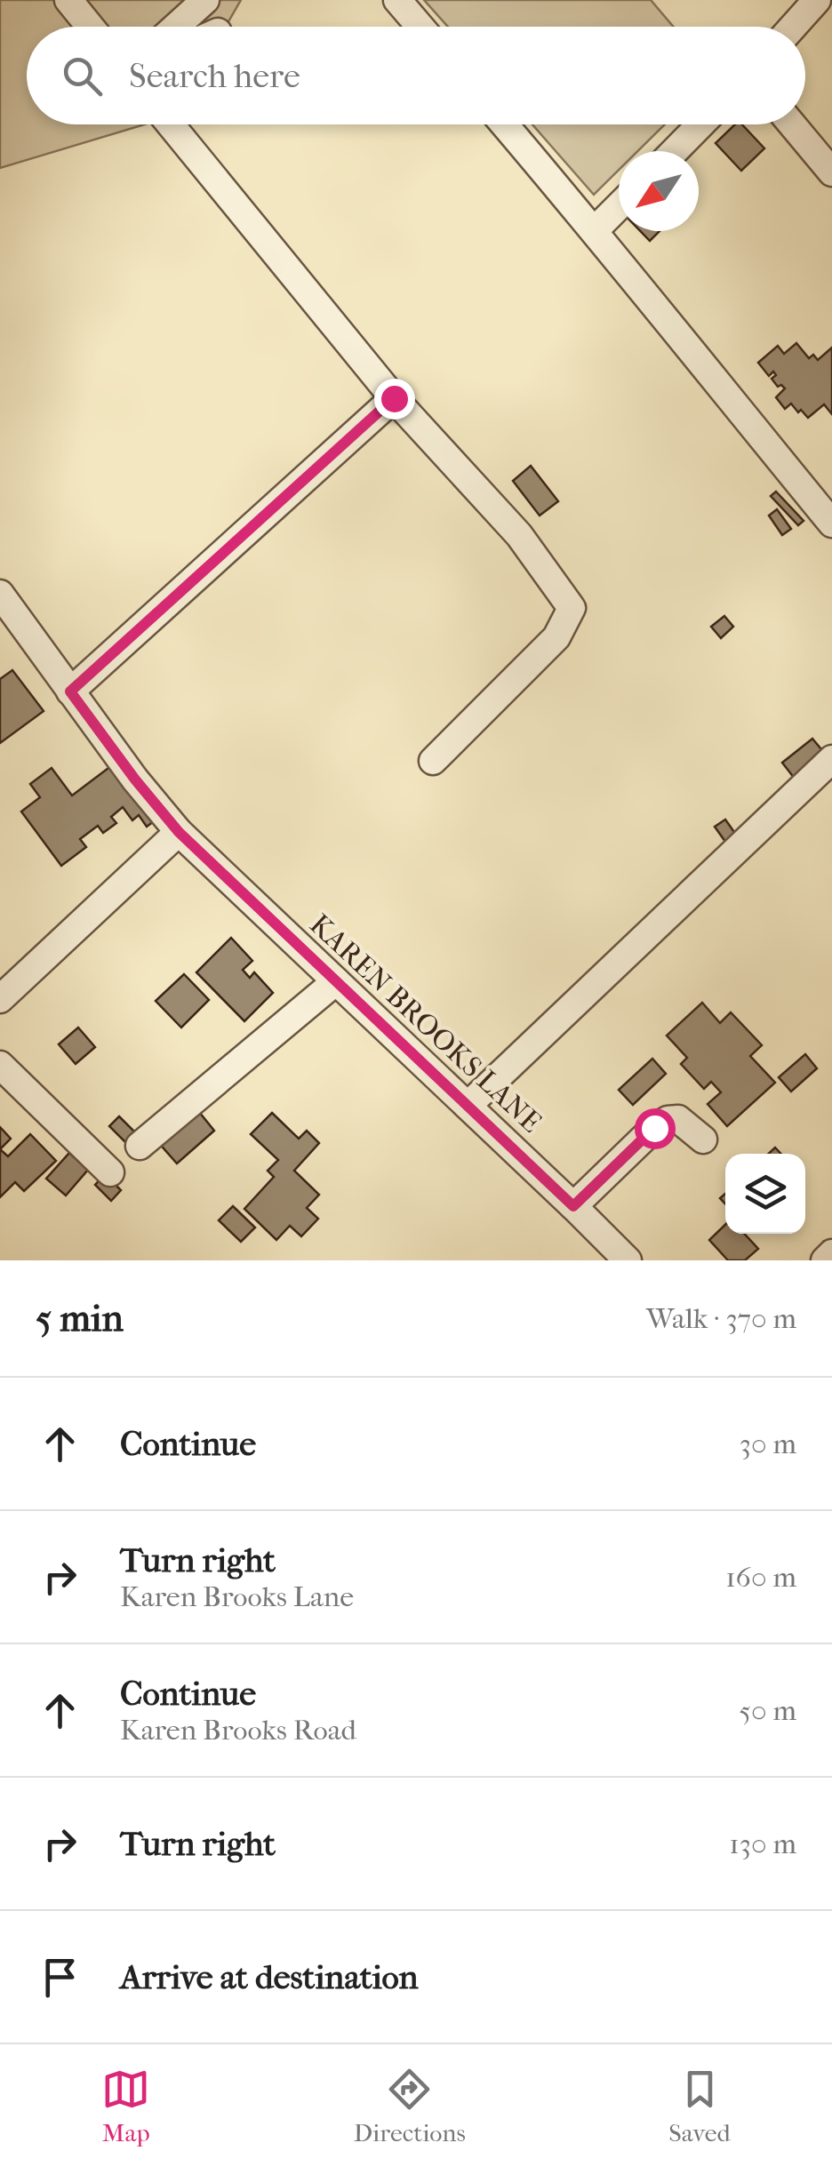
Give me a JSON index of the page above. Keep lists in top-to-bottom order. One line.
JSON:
{"streets":{"street":["KAREN BROOKS LANE"]},"north":"bottom left","page":{"search":"Search here","heading":["5 min","Walk · 370 m"],"list":[["Continue","30 m"],["Turn right","Karen Brooks Lane","160 m"],["Continue","Karen Brooks Road","50 m"],["Turn right","130 m"],"Arrive at destination"],"nav":["Map","Directions","Saved"]}}
